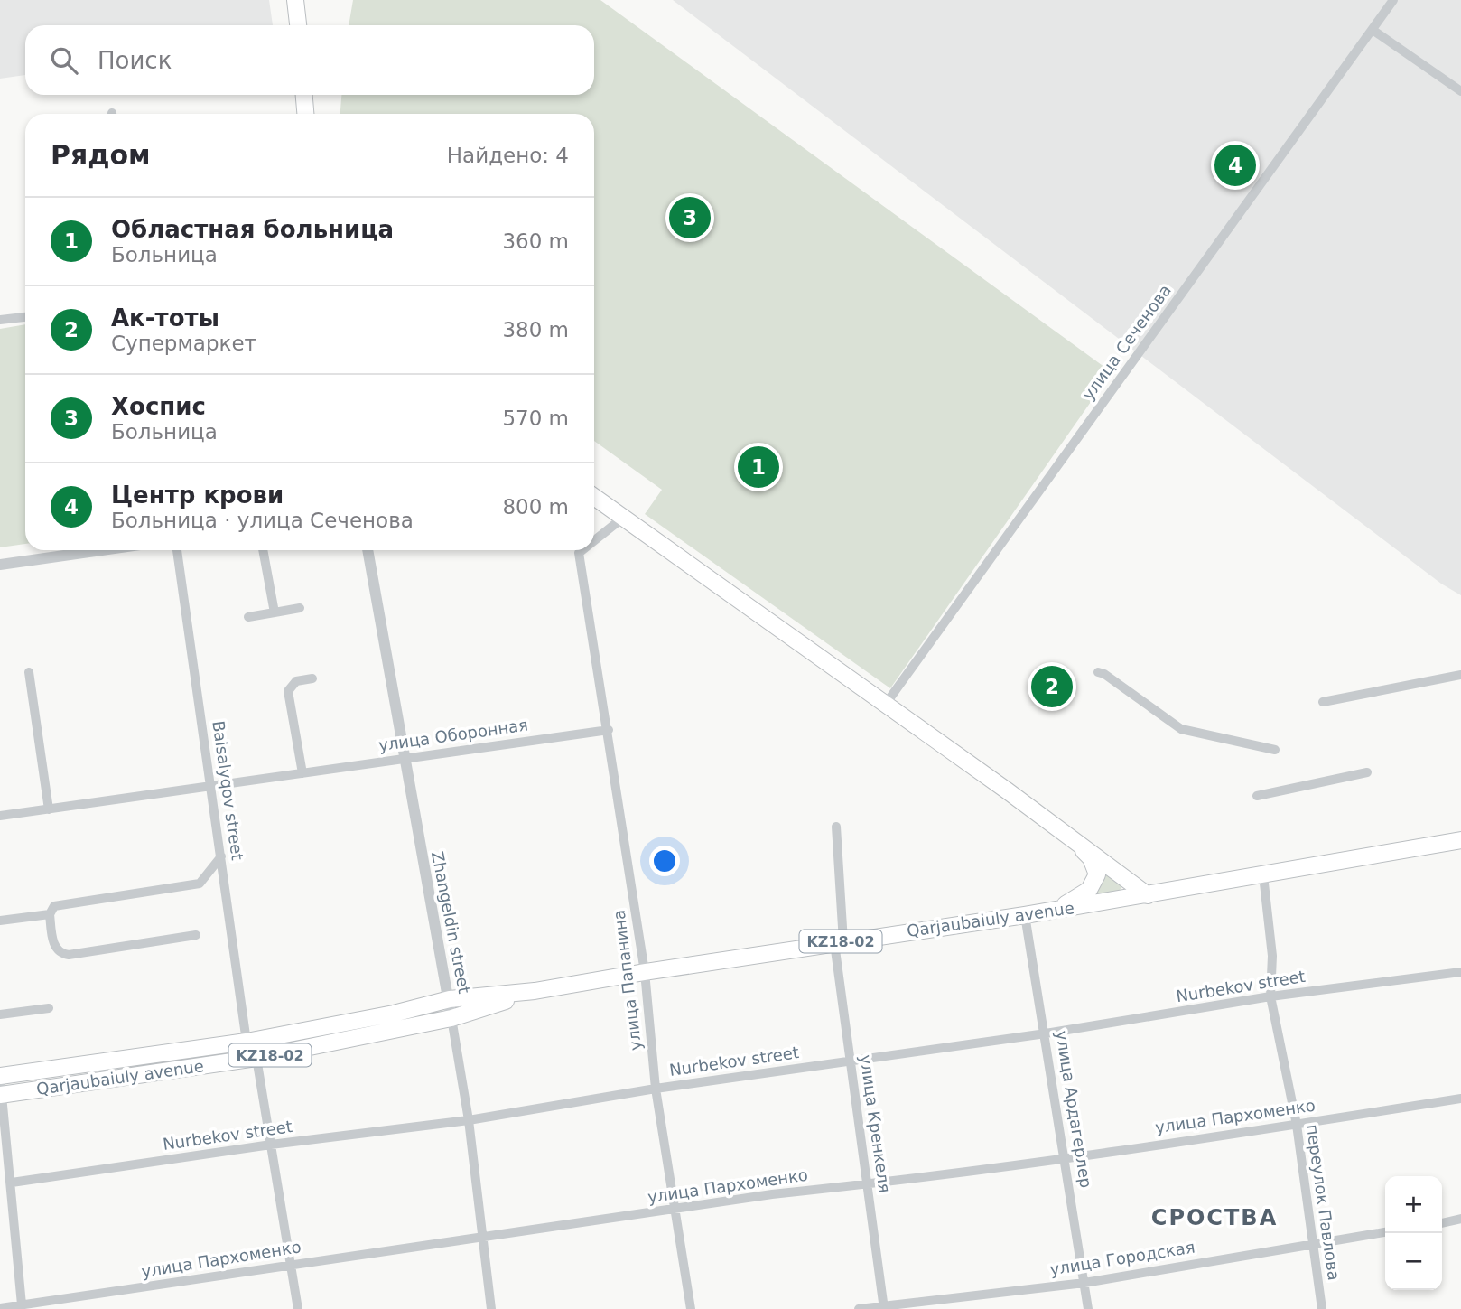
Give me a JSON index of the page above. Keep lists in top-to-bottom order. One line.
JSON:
{"streets":{"highway":["Qarjaubaiuly avenue","KZ18-02"],"street":["улица Сеченова","улица Оборонная","Baisalyqov street","Zhangeldin street","улица Папанина","Nurbekov street","улица Ардагерлер","улица Пархоменко","улица Кренкеля","переулок Павлова","улица Городская"]},"crossings":[["улица Оборонная","Baisalyqov street"],["улица Оборонная","Zhangeldin street"],["улица Оборонная","улица Папанина"],["Baisalyqov street","Qarjaubaiuly avenue"],["Qarjaubaiuly avenue","Zhangeldin street"],["Qarjaubaiuly avenue","KZ18-02"],["Qarjaubaiuly avenue","улица Папанина"],["Qarjaubaiuly avenue","улица Ардагерлер"],["Qarjaubaiuly avenue","улица Кренкеля"],["Zhangeldin street","Nurbekov street"],["Zhangeldin street","улица Пархоменко"],["KZ18-02","переулок Павлова"],["улица Папанина","Nurbekov street"],["улица Папанина","улица Пархоменко"],["Nurbekov street","улица Ардагерлер"],["Nurbekov street","улица Кренкеля"],["Nurbekov street","переулок Павлова"],["улица Ардагерлер","улица Пархоменко"],["улица Ардагерлер","улица Городская"],["улица Пархоменко","улица Кренкеля"],["улица Пархоменко","переулок Павлова"],["улица Кренкеля","улица Городская"],["переулок Павлова","улица Городская"]],"districts":["СРОСТВА"],"page":{"search":"Поиск","heading":["Рядом","Найдено: 4"],"pins":["4","3","1","2"],"list":[{"mark":"1","name":"Областная больница","note":"Больница","value":"360 m"},{"mark":"2","name":"Ак-тоты","note":"Супермаркет","value":"380 m"},{"mark":"3","name":"Хоспис","note":"Больница","value":"570 m"},{"mark":"4","name":"Центр крови","note":"Больница · улица Сеченова","value":"800 m"}],"map_buttons":["+","−"]}}
